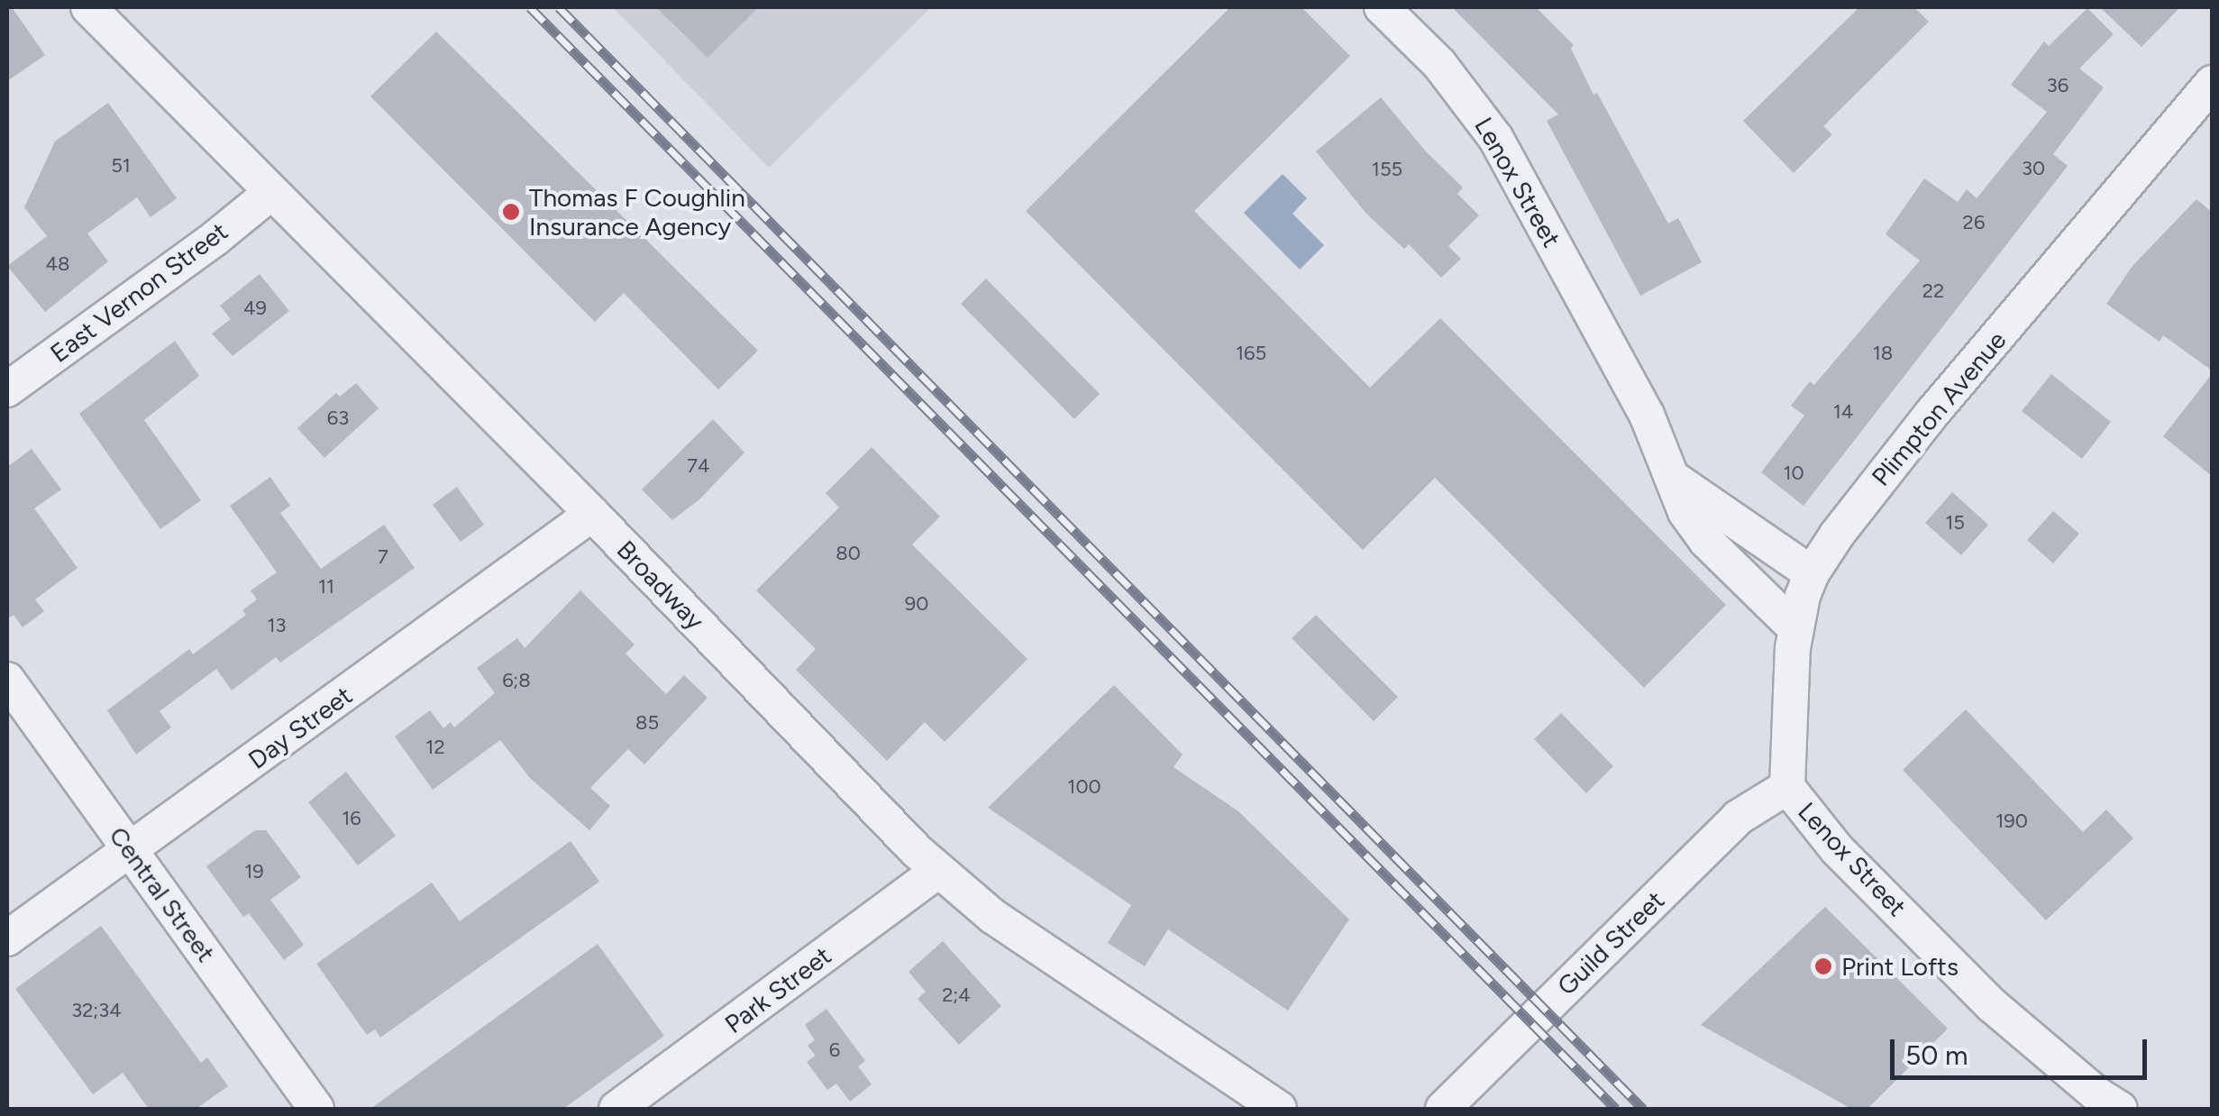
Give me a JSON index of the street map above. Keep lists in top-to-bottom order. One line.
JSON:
{"streets":{"street":["Lenox Street","East Vernon Street","Plimpton Avenue","Broadway","Day Street","Central Street","Guild Street","Park Street"]},"crossings":[["Lenox Street","Plimpton Avenue"],["Lenox Street","Guild Street"],["East Vernon Street","Broadway"],["Plimpton Avenue","Guild Street"],["Broadway","Day Street"],["Broadway","Park Street"],["Day Street","Central Street"]],"places":["Thomas F Coughlin Insurance Agency","Print Lofts"],"house_numbers":["36","51","30","155","26","48","22","49","165","18","14","63","74","10","15","80","7","11","90","13","6;8","85","12","100","16","190","19","2;4","32;34","6"],"scale_bar":"50 m"}
